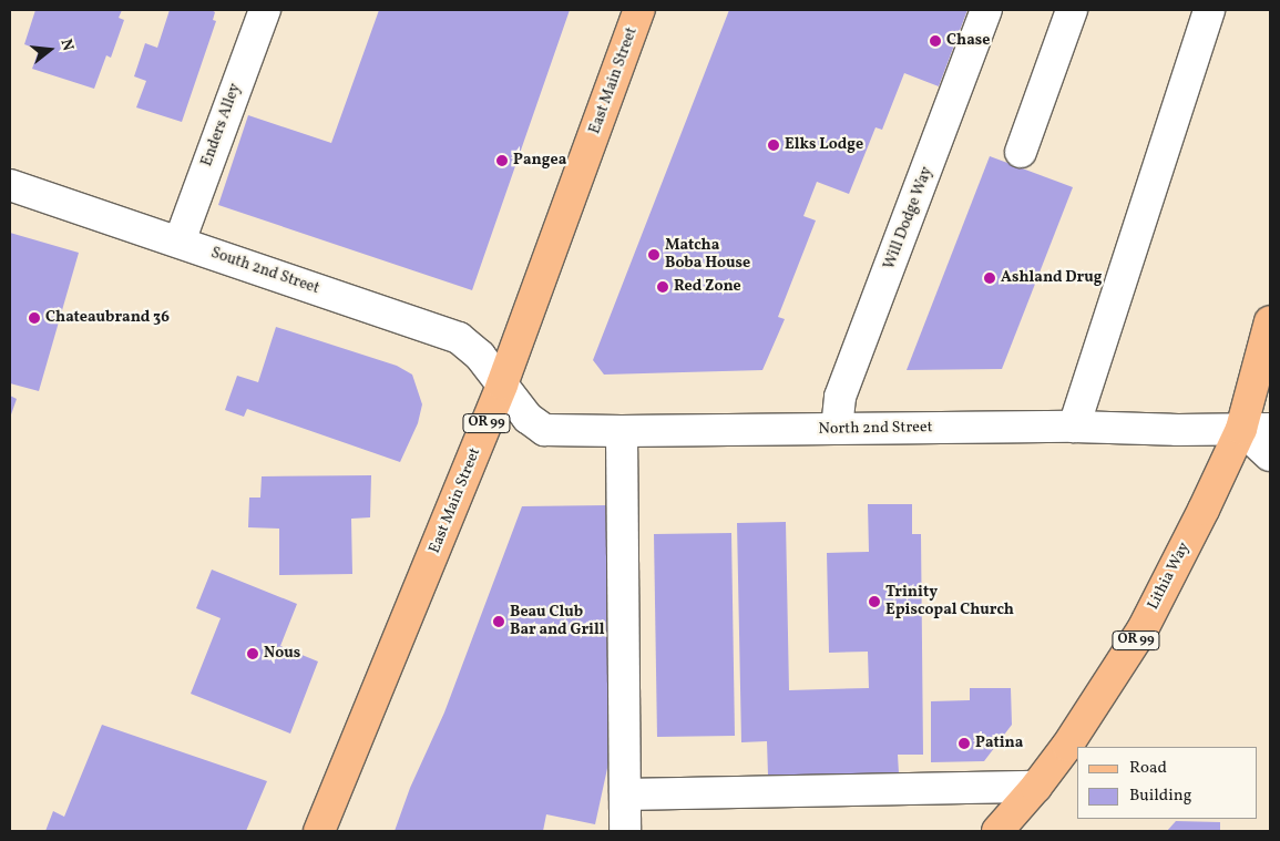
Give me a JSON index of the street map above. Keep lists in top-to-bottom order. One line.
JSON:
{"streets":{"main road":["East Main Street","OR 99","Lithia Way"],"street":["Enders Alley","Will Dodge Way","South 2nd Street","North 2nd Street"]},"crossings":[["East Main Street","South 2nd Street"],["East Main Street","North 2nd Street"],["Enders Alley","South 2nd Street"],["Will Dodge Way","North 2nd Street"],["South 2nd Street","North 2nd Street"],["North 2nd Street","Lithia Way"]],"places":["Chase","Elks Lodge","Pangea","Matcha Boba House","Ashland Drug","Red Zone","Chateaubrand 36","Trinity Episcopal Church","Beau Club Bar and Grill","Nous","Patina"],"legend":["Road","Building"],"north":"right"}
